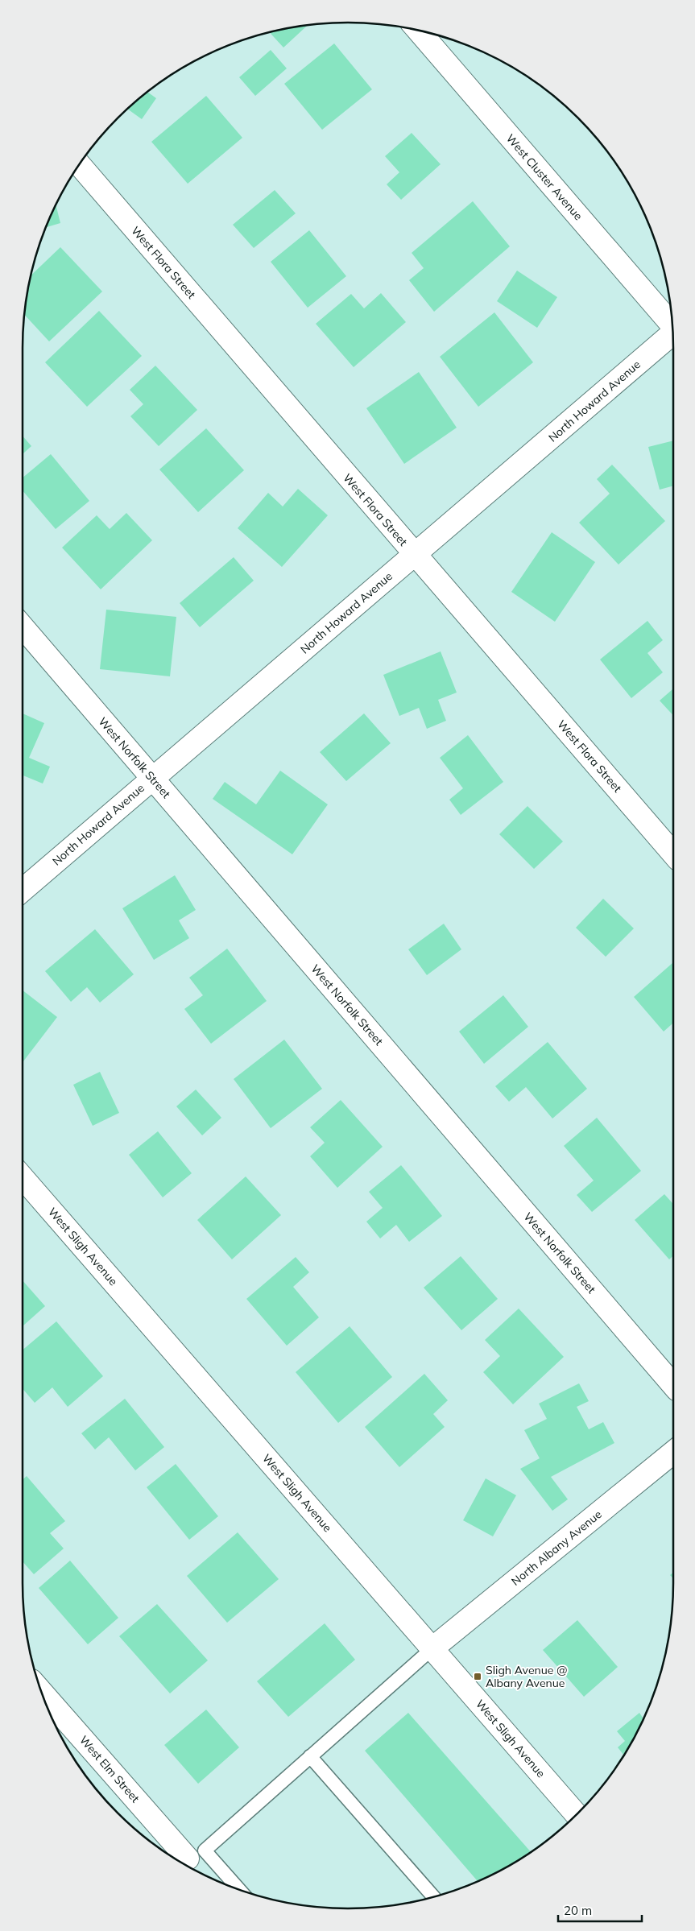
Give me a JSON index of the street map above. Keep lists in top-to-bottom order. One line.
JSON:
{"streets":{"street":["West Cluster Avenue","West Flora Street","North Howard Avenue","West Norfolk Street","West Sligh Avenue","North Albany Avenue","West Elm Street"]},"crossings":[["West Flora Street","North Howard Avenue"],["North Howard Avenue","West Norfolk Street"],["West Sligh Avenue","North Albany Avenue"]],"places":{"transit":["Sligh Avenue @ Albany Avenue"]},"scale_bar":"20 m"}
